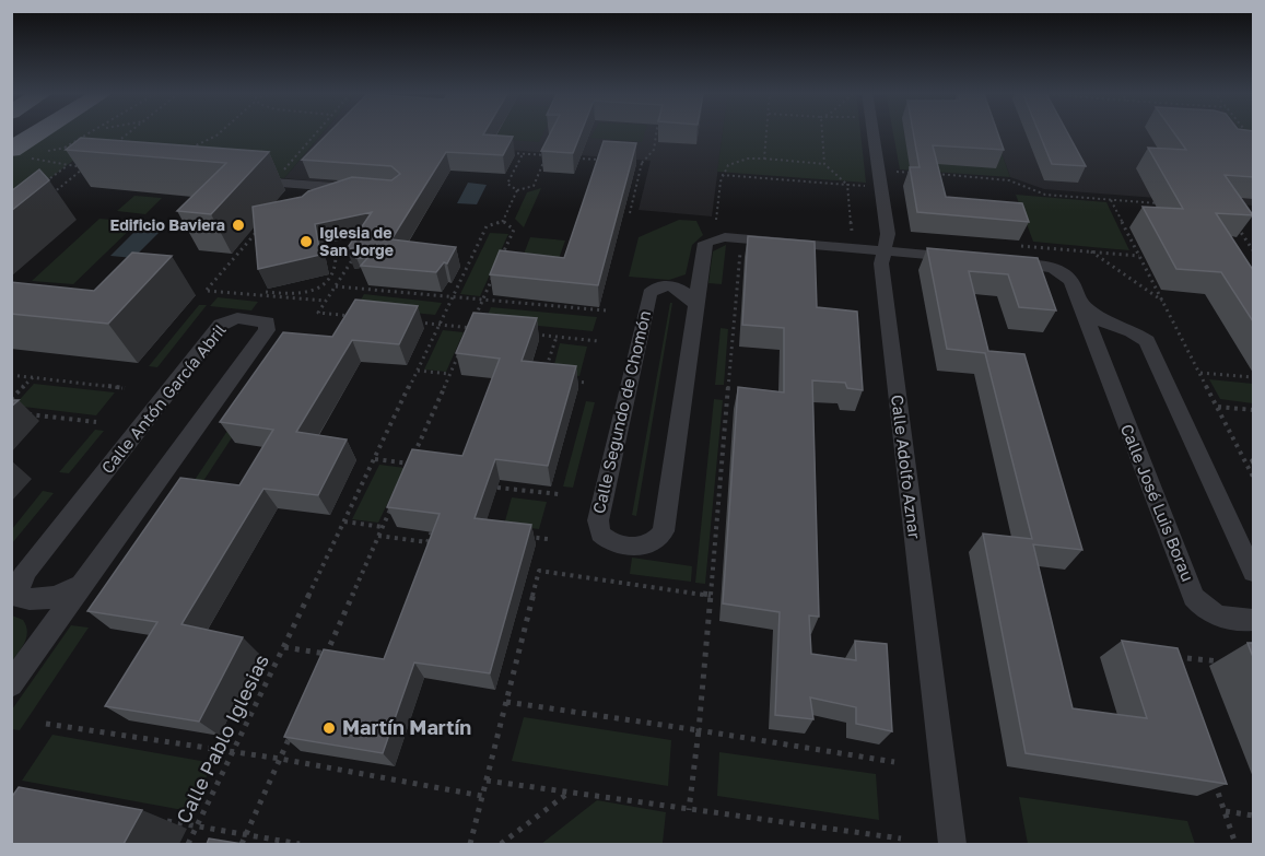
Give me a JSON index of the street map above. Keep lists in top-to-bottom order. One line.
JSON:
{"streets":{"street":["Calle Antón García Abril","Calle Segundo de Chomón","Calle Adolfo Aznar","Calle José Luis Borau"],"path":["Calle Pablo Iglesias"]},"crossings":[["Calle Segundo de Chomón","Calle Adolfo Aznar"]],"places":["Edificio Baviera","Iglesia de San Jorge","Martín Martín"]}
